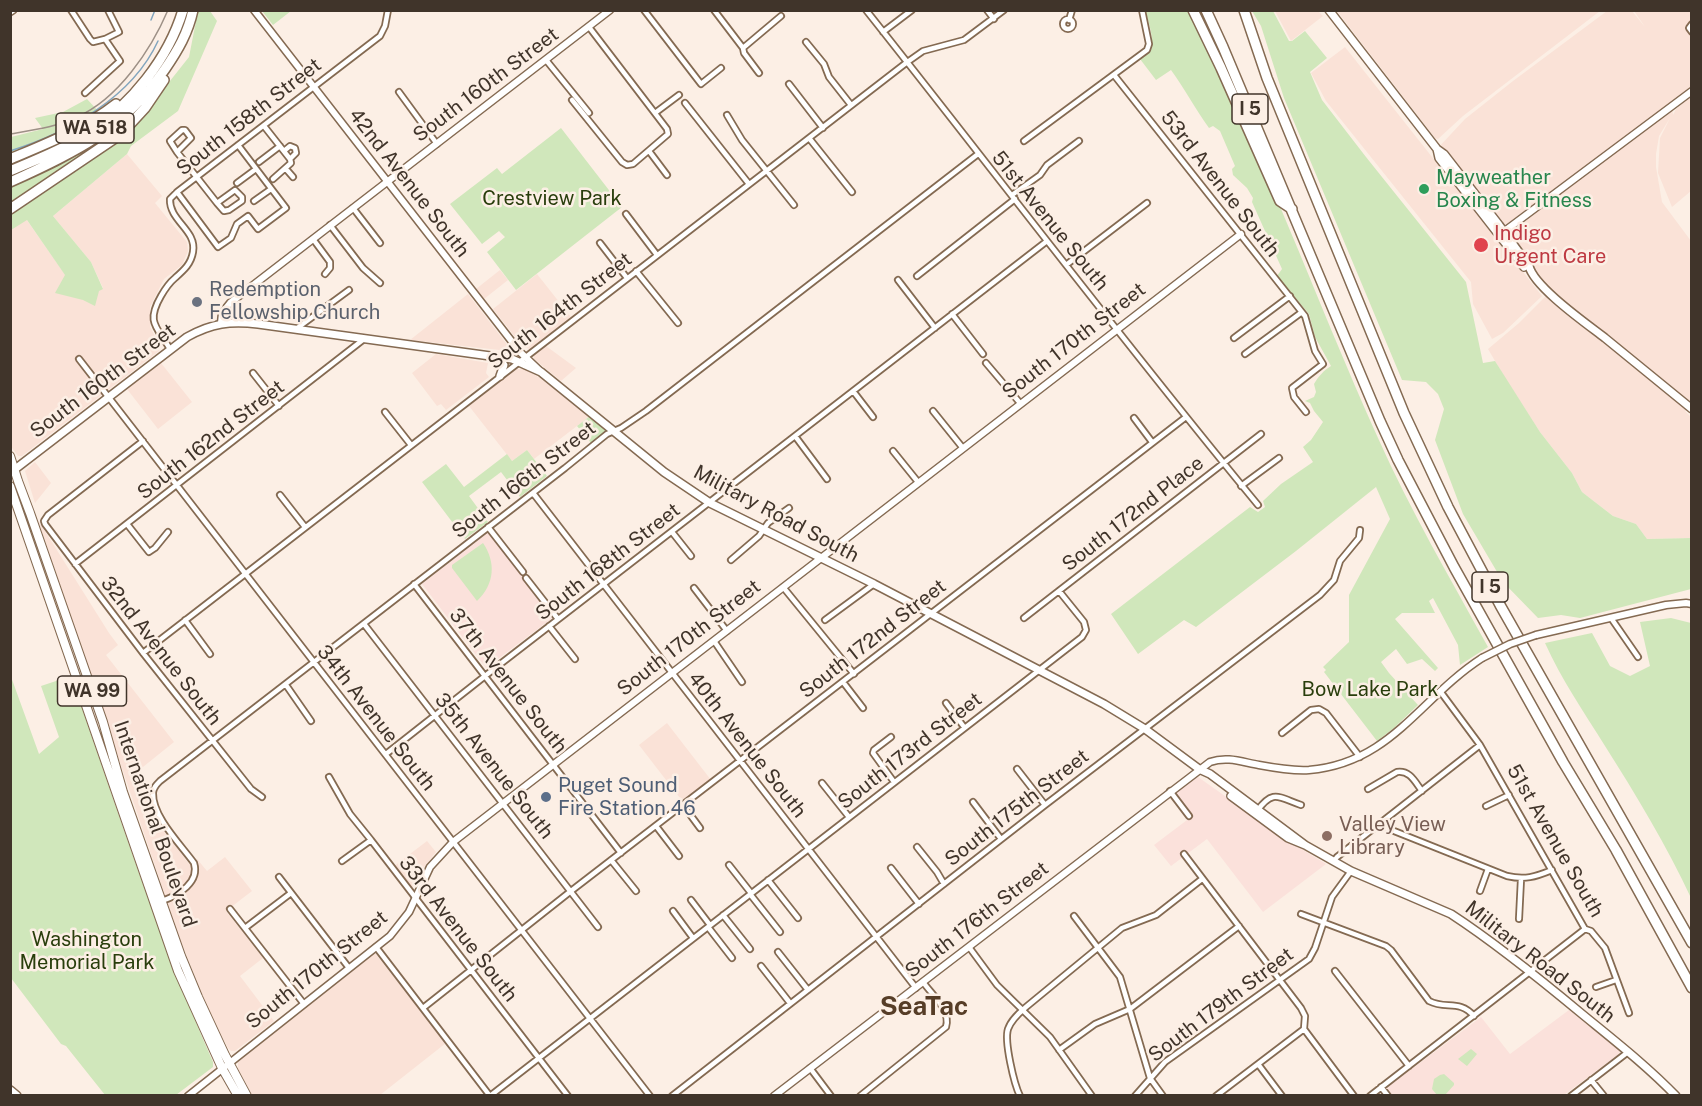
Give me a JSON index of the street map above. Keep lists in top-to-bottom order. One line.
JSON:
{"streets":{"highway":["I 5","WA 518"],"main road":["South 160th Street","Military Road South","WA 99","International Boulevard"],"street":["South 158th Street","42nd Avenue South","53rd Avenue South","51st Avenue South","South 164th Street","South 170th Street","South 162nd Street","South 166th Street","South 172nd Place","South 168th Street","South 172nd Street","32nd Avenue South","37th Avenue South","34th Avenue South","40th Avenue South","South 173rd Street","35th Avenue South","South 175th Street","South 176th Street","33rd Avenue South","South 179th Street"]},"crossings":[["South 160th Street","South 158th Street"],["South 160th Street","42nd Avenue South"],["South 160th Street","Military Road South"],["South 160th Street","34th Avenue South"],["South 160th Street","International Boulevard"],["South 158th Street","42nd Avenue South"],["42nd Avenue South","South 164th Street"],["42nd Avenue South","Military Road South"],["53rd Avenue South","South 170th Street"],["51st Avenue South","South 164th Street"],["51st Avenue South","South 170th Street"],["51st Avenue South","South 166th Street"],["51st Avenue South","South 172nd Place"],["51st Avenue South","South 168th Street"],["51st Avenue South","South 172nd Street"],["51st Avenue South","South 176th Street"],["South 164th Street","Military Road South"],["South 164th Street","32nd Avenue South"],["South 164th Street","34th Avenue South"],["South 170th Street","Military Road South"],["South 170th Street","37th Avenue South"],["South 170th Street","34th Avenue South"],["South 170th Street","40th Avenue South"],["South 170th Street","35th Avenue South"],["South 170th Street","International Boulevard"],["South 170th Street","33rd Avenue South"],["South 162nd Street","Military Road South"],["South 162nd Street","32nd Avenue South"],["South 162nd Street","34th Avenue South"],["South 166th Street","Military Road South"],["South 166th Street","32nd Avenue South"],["South 166th Street","37th Avenue South"],["South 166th Street","34th Avenue South"],["South 166th Street","40th Avenue South"],["South 166th Street","35th Avenue South"],["South 166th Street","International Boulevard"],["Military Road South","South 168th Street"],["Military Road South","South 172nd Street"],["Military Road South","South 173rd Street"],["Military Road South","South 175th Street"],["Military Road South","South 176th Street"],["Military Road South","South 179th Street"],["South 172nd Place","South 173rd Street"],["South 168th Street","37th Avenue South"],["South 168th Street","34th Avenue South"],["South 168th Street","40th Avenue South"],["South 168th Street","35th Avenue South"],["South 172nd Street","37th Avenue South"],["South 172nd Street","34th Avenue South"],["South 172nd Street","40th Avenue South"],["South 172nd Street","35th Avenue South"],["South 172nd Street","33rd Avenue South"],["32nd Avenue South","34th Avenue South"],["34th Avenue South","South 173rd Street"],["40th Avenue South","South 173rd Street"],["40th Avenue South","South 175th Street"],["40th Avenue South","South 176th Street"],["South 173rd Street","33rd Avenue South"]],"districts":["SeaTac"],"parks":["Crestview Park","Bow Lake Park","Washington Memorial Park"],"places":["Mayweather Boxing & Fitness","Indigo Urgent Care","Redemption Fellowship Church","Puget Sound Fire Station 46","Valley View Library"]}
